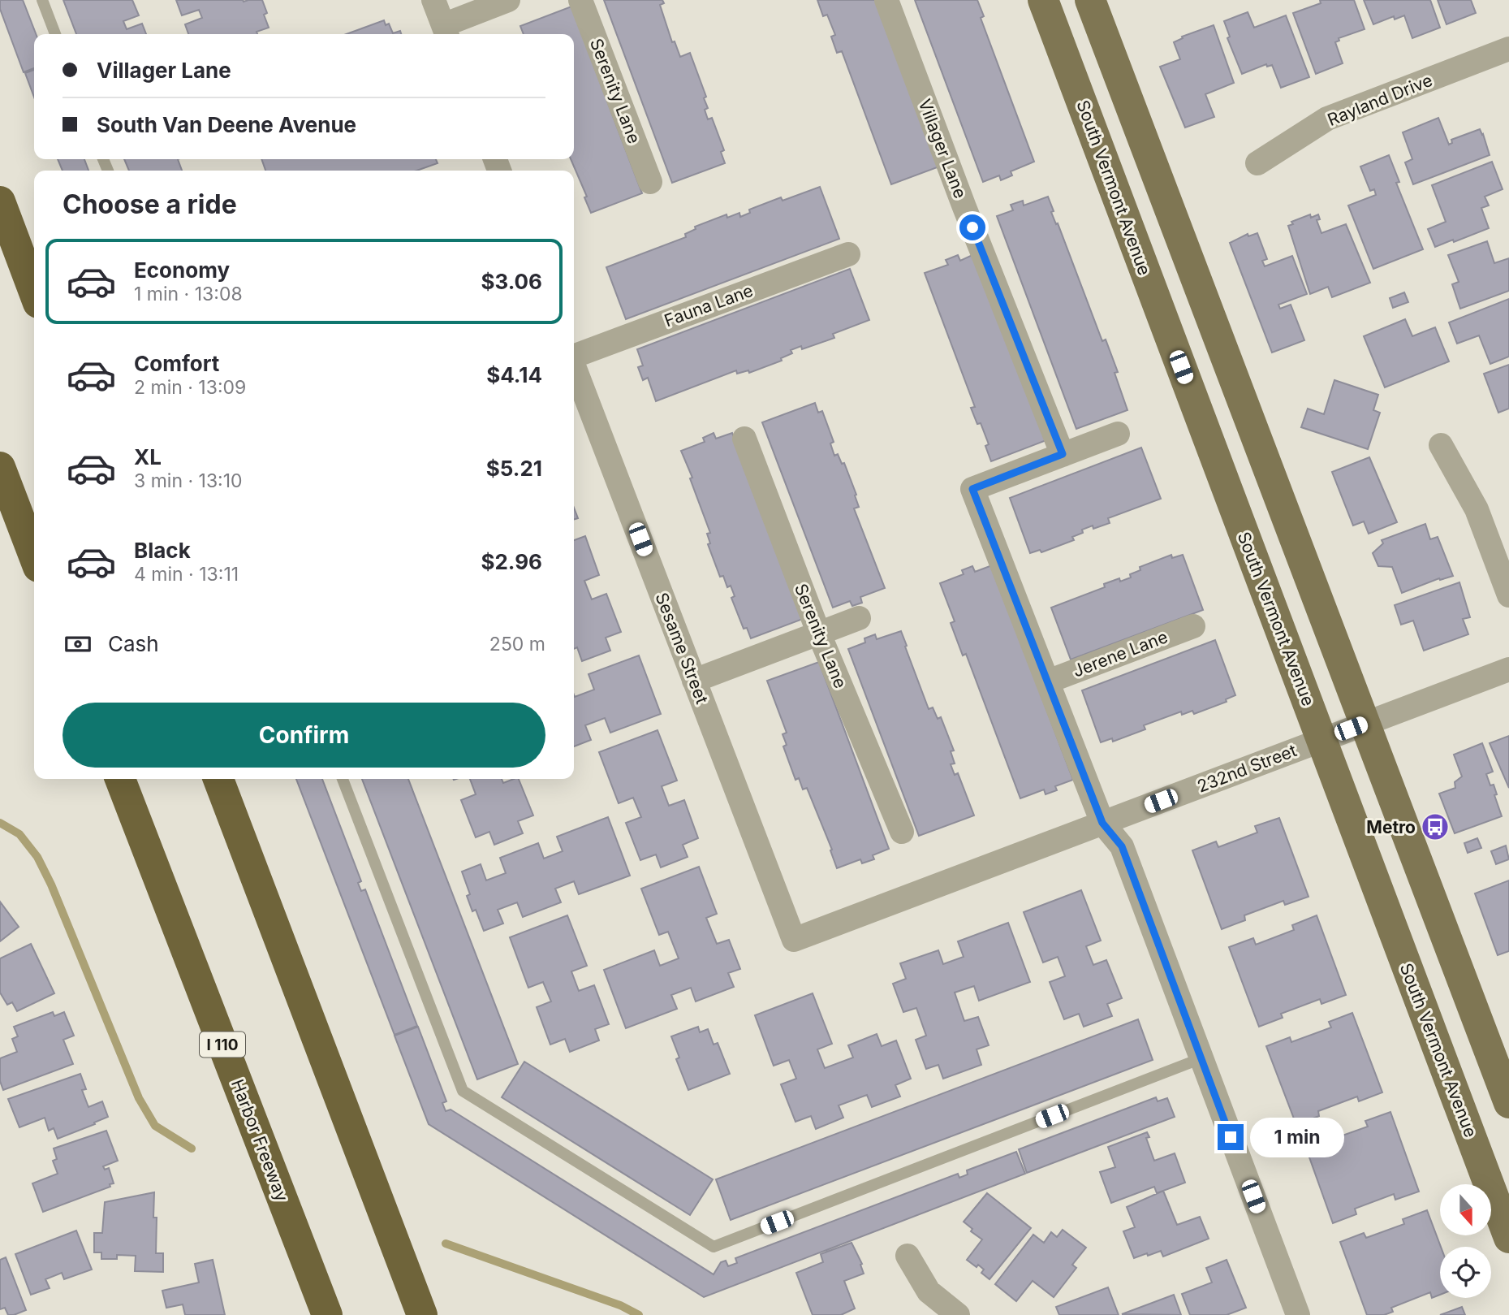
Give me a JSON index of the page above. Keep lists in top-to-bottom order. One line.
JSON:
{"streets":{"highway":["I 110","Harbor Freeway"],"main road":["South Vermont Avenue"],"street":["Serenity Lane","Rayland Drive","Villager Lane","Fauna Lane","Sesame Street","Jerene Lane","232nd Street"]},"crossings":[["South Vermont Avenue","232nd Street"],["Sesame Street","232nd Street"]],"places":{"bus stop":["Metro"]},"north":"bottom","page":{"banner":["Villager Lane","South Van Deene Avenue"],"heading":"Choose a ride","list":[{"name":"Economy","note":"1 min · 13:08","value":"$3.06"},{"name":"Comfort","note":"2 min · 13:09","value":"$4.14"},{"name":"XL","note":"3 min · 13:10","value":"$5.21"},{"name":"Black","note":"4 min · 13:11","value":"$2.96"}],"pay":["Cash","250 m"],"buttons":"Confirm","bubble":"1 min"}}
